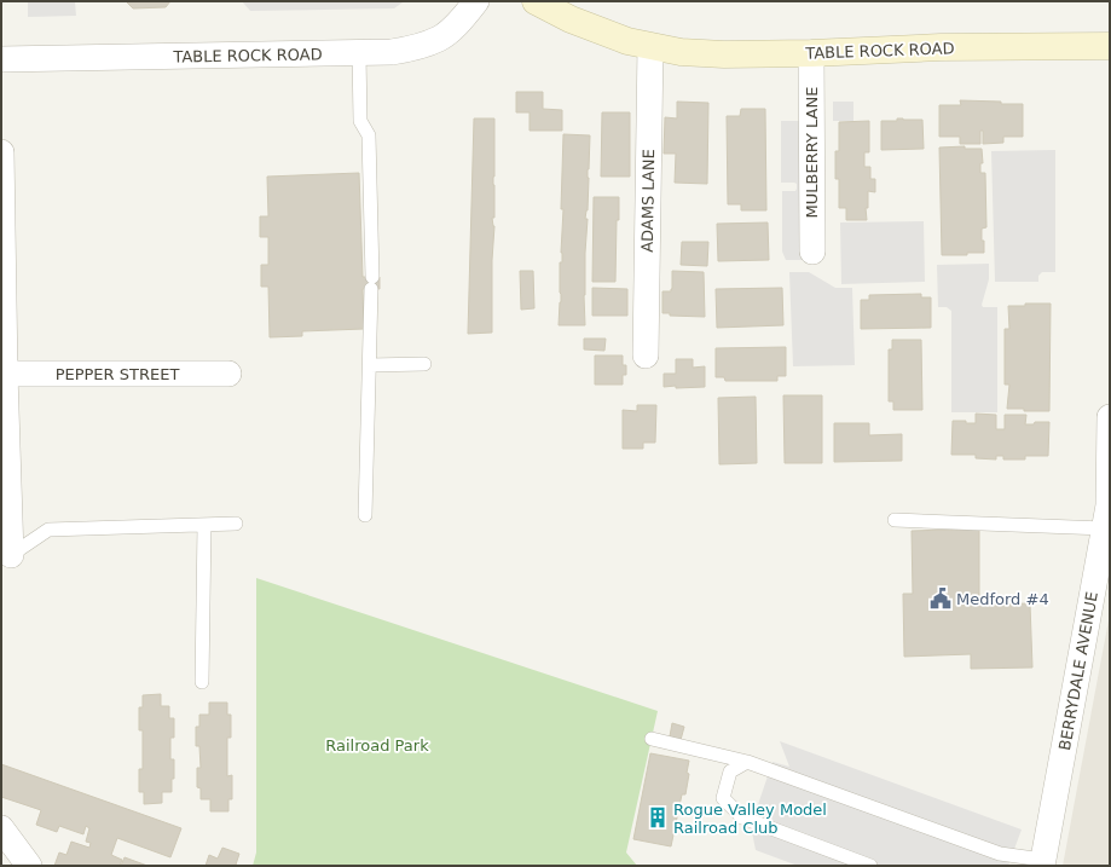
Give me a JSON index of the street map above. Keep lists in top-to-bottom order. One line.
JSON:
{"streets":{"main road":["TABLE ROCK ROAD"],"street":["MULBERRY LANE","ADAMS LANE","PEPPER STREET","BERRYDALE AVENUE"]},"crossings":[["TABLE ROCK ROAD","MULBERRY LANE"],["TABLE ROCK ROAD","ADAMS LANE"]],"parks":["Railroad Park"],"places":{"public building":["Medford #4"],"building":["Rogue Valley Model Railroad Club"]}}
